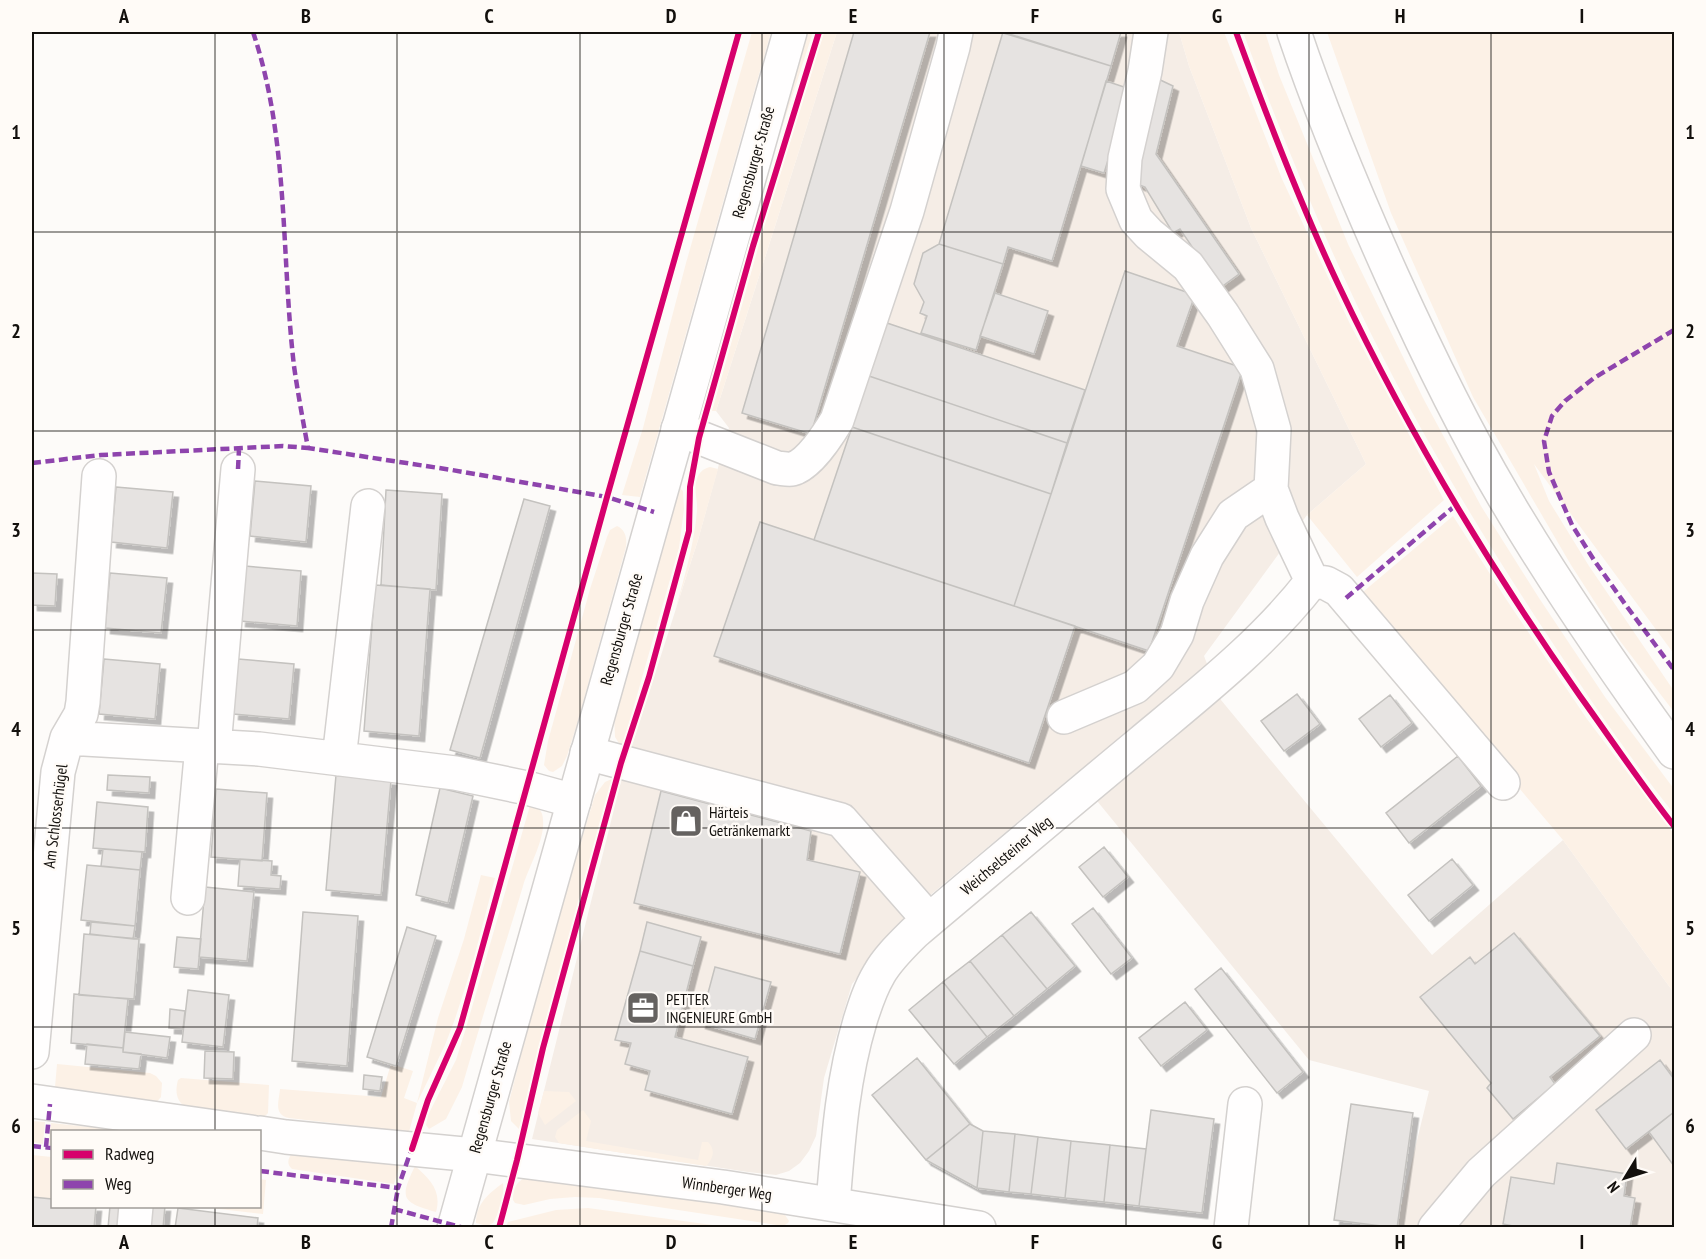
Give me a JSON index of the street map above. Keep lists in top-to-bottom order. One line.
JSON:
{"streets":{"street":["Regensburger Straße","Am Schlosserhügel","Weichselsteiner Weg","Winnberger Weg"]},"crossings":[["Regensburger Straße","Winnberger Weg"],["Weichselsteiner Weg","Winnberger Weg"]],"places":{"shop":["Härteis Getränkemarkt"],"office":["PETTER INGENIEURE GmbH"]},"legend":["Radweg","Weg"],"north":"bottom left","grid":{"columns":["A","B","C","D","E","F","G","H","I"],"rows":["1","2","3","4","5","6"]}}
